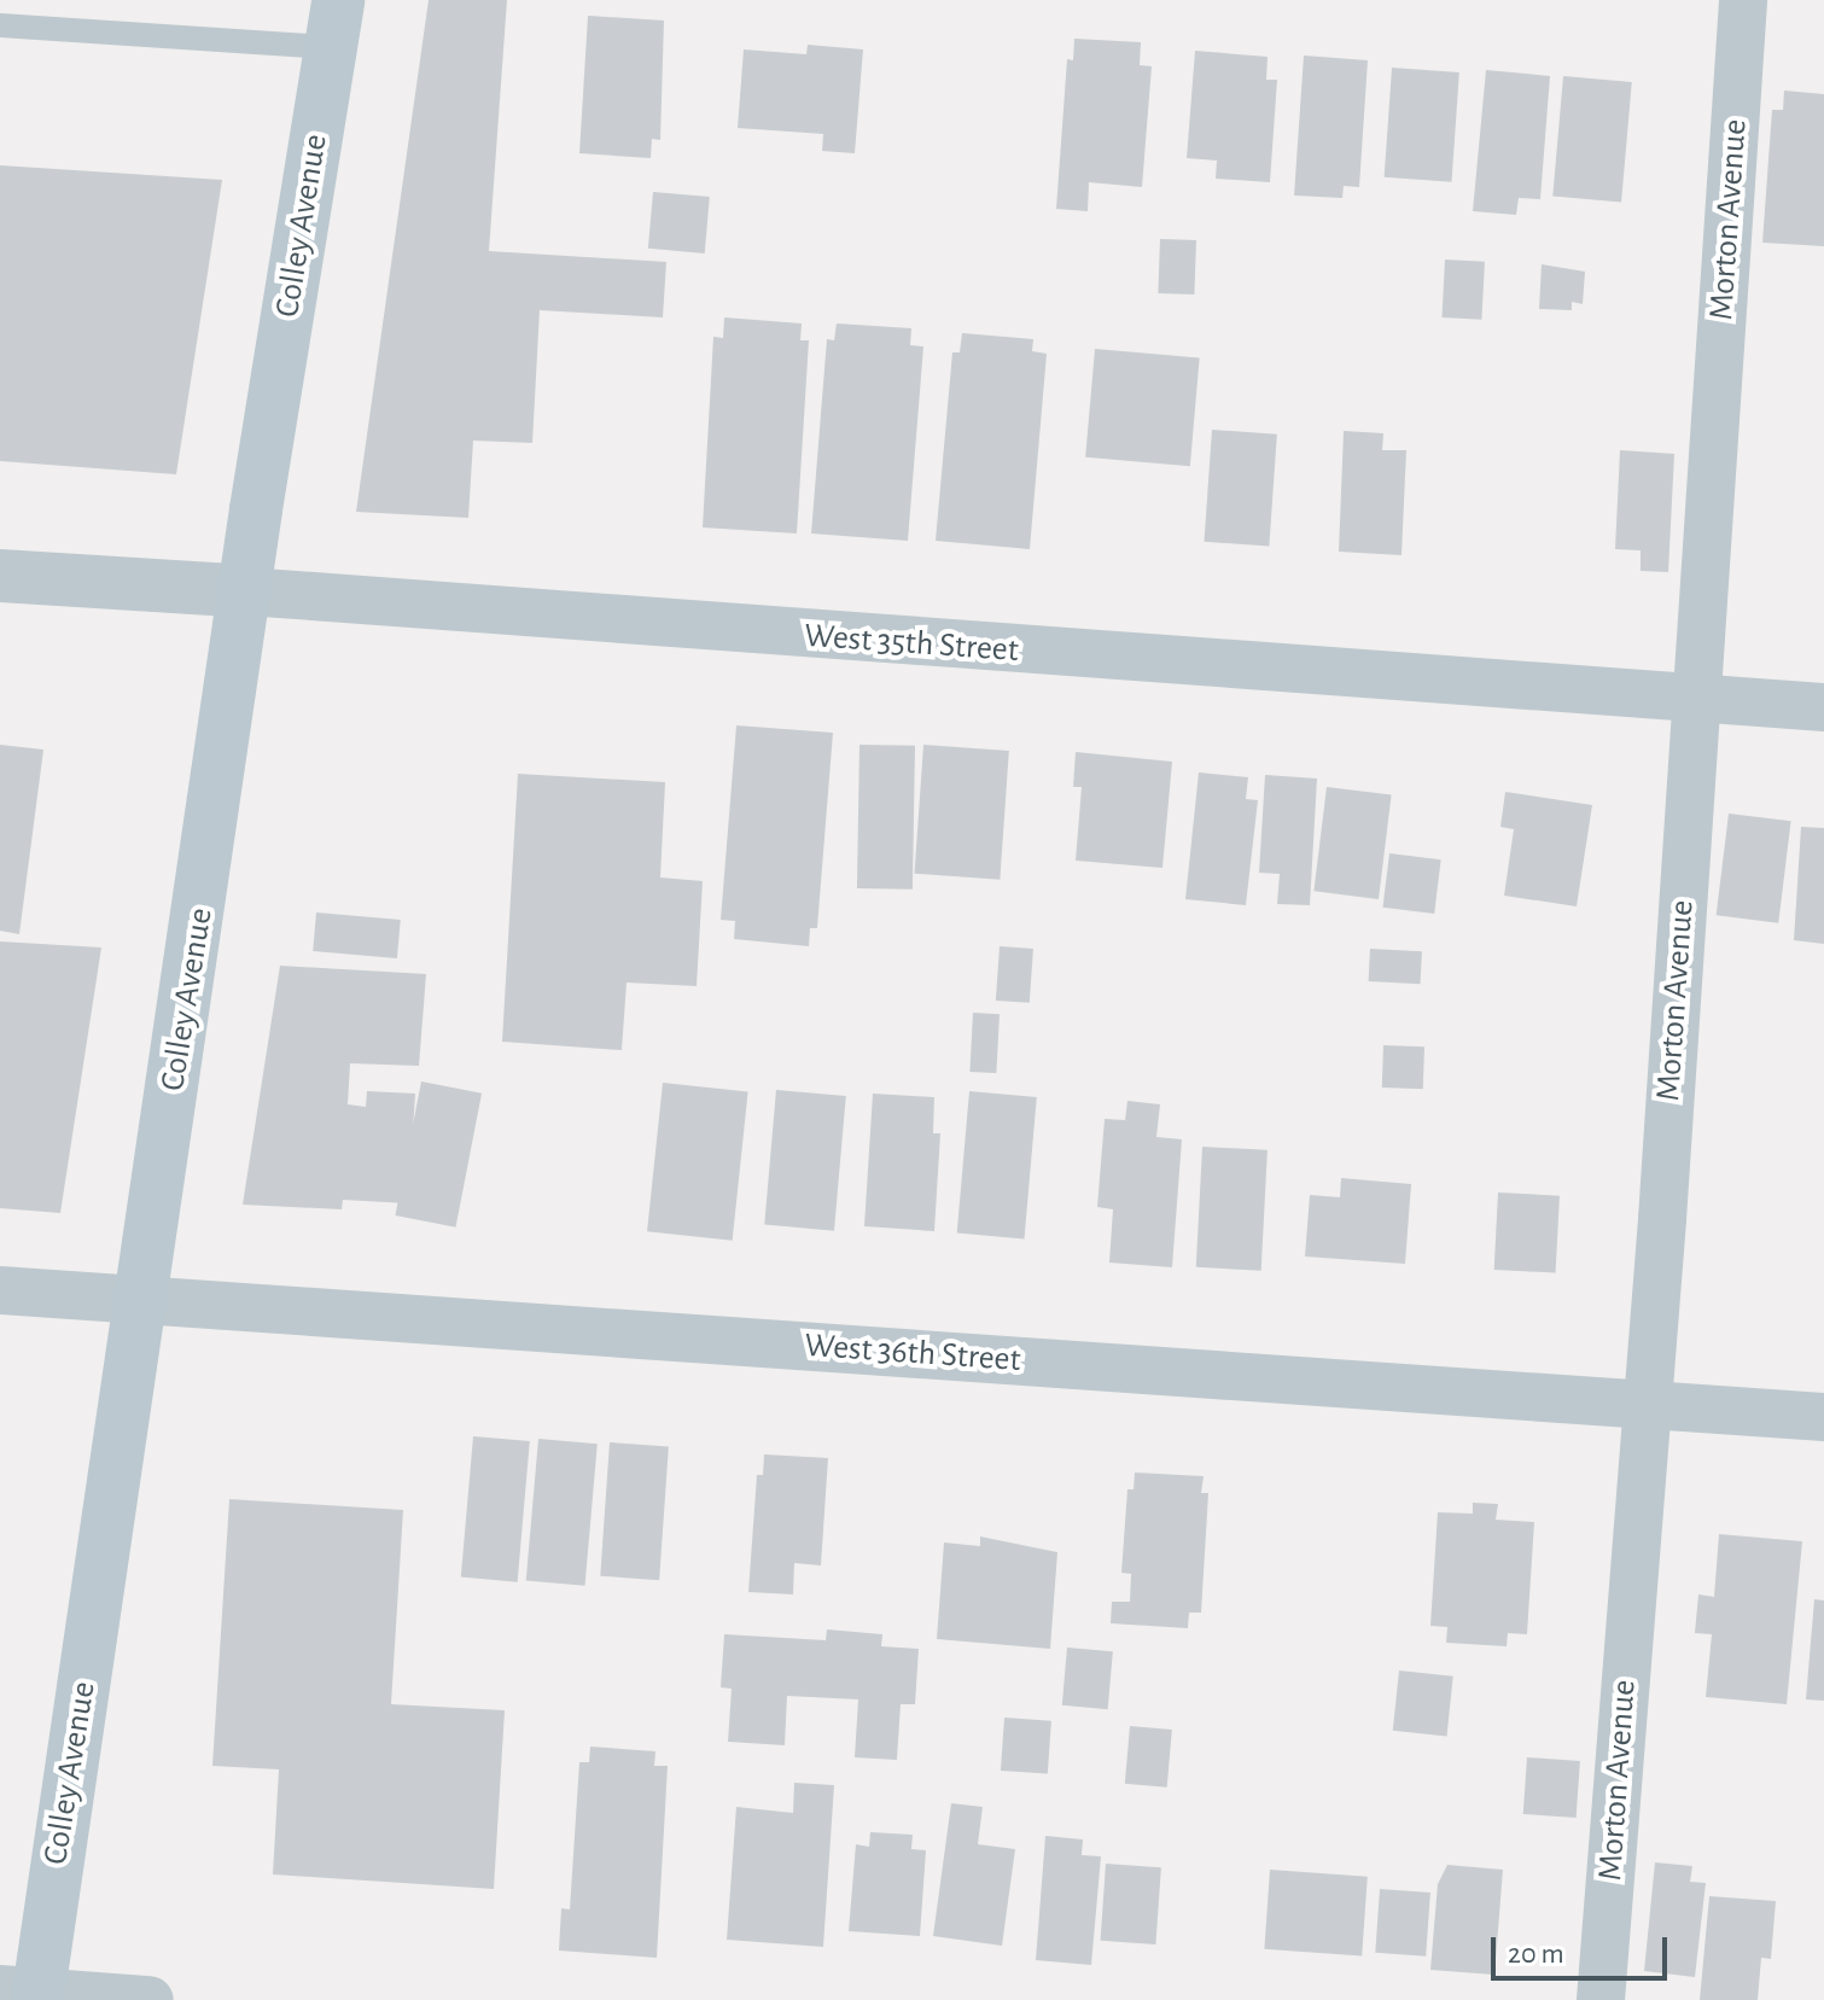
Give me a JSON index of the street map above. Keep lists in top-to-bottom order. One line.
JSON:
{"streets":{"main road":["Colley Avenue"],"street":["Morton Avenue","West 35th Street","West 36th Street"]},"crossings":[["Morton Avenue","West 35th Street"],["Morton Avenue","West 36th Street"],["Colley Avenue","West 35th Street"],["Colley Avenue","West 36th Street"]],"scale_bar":"20 m"}
